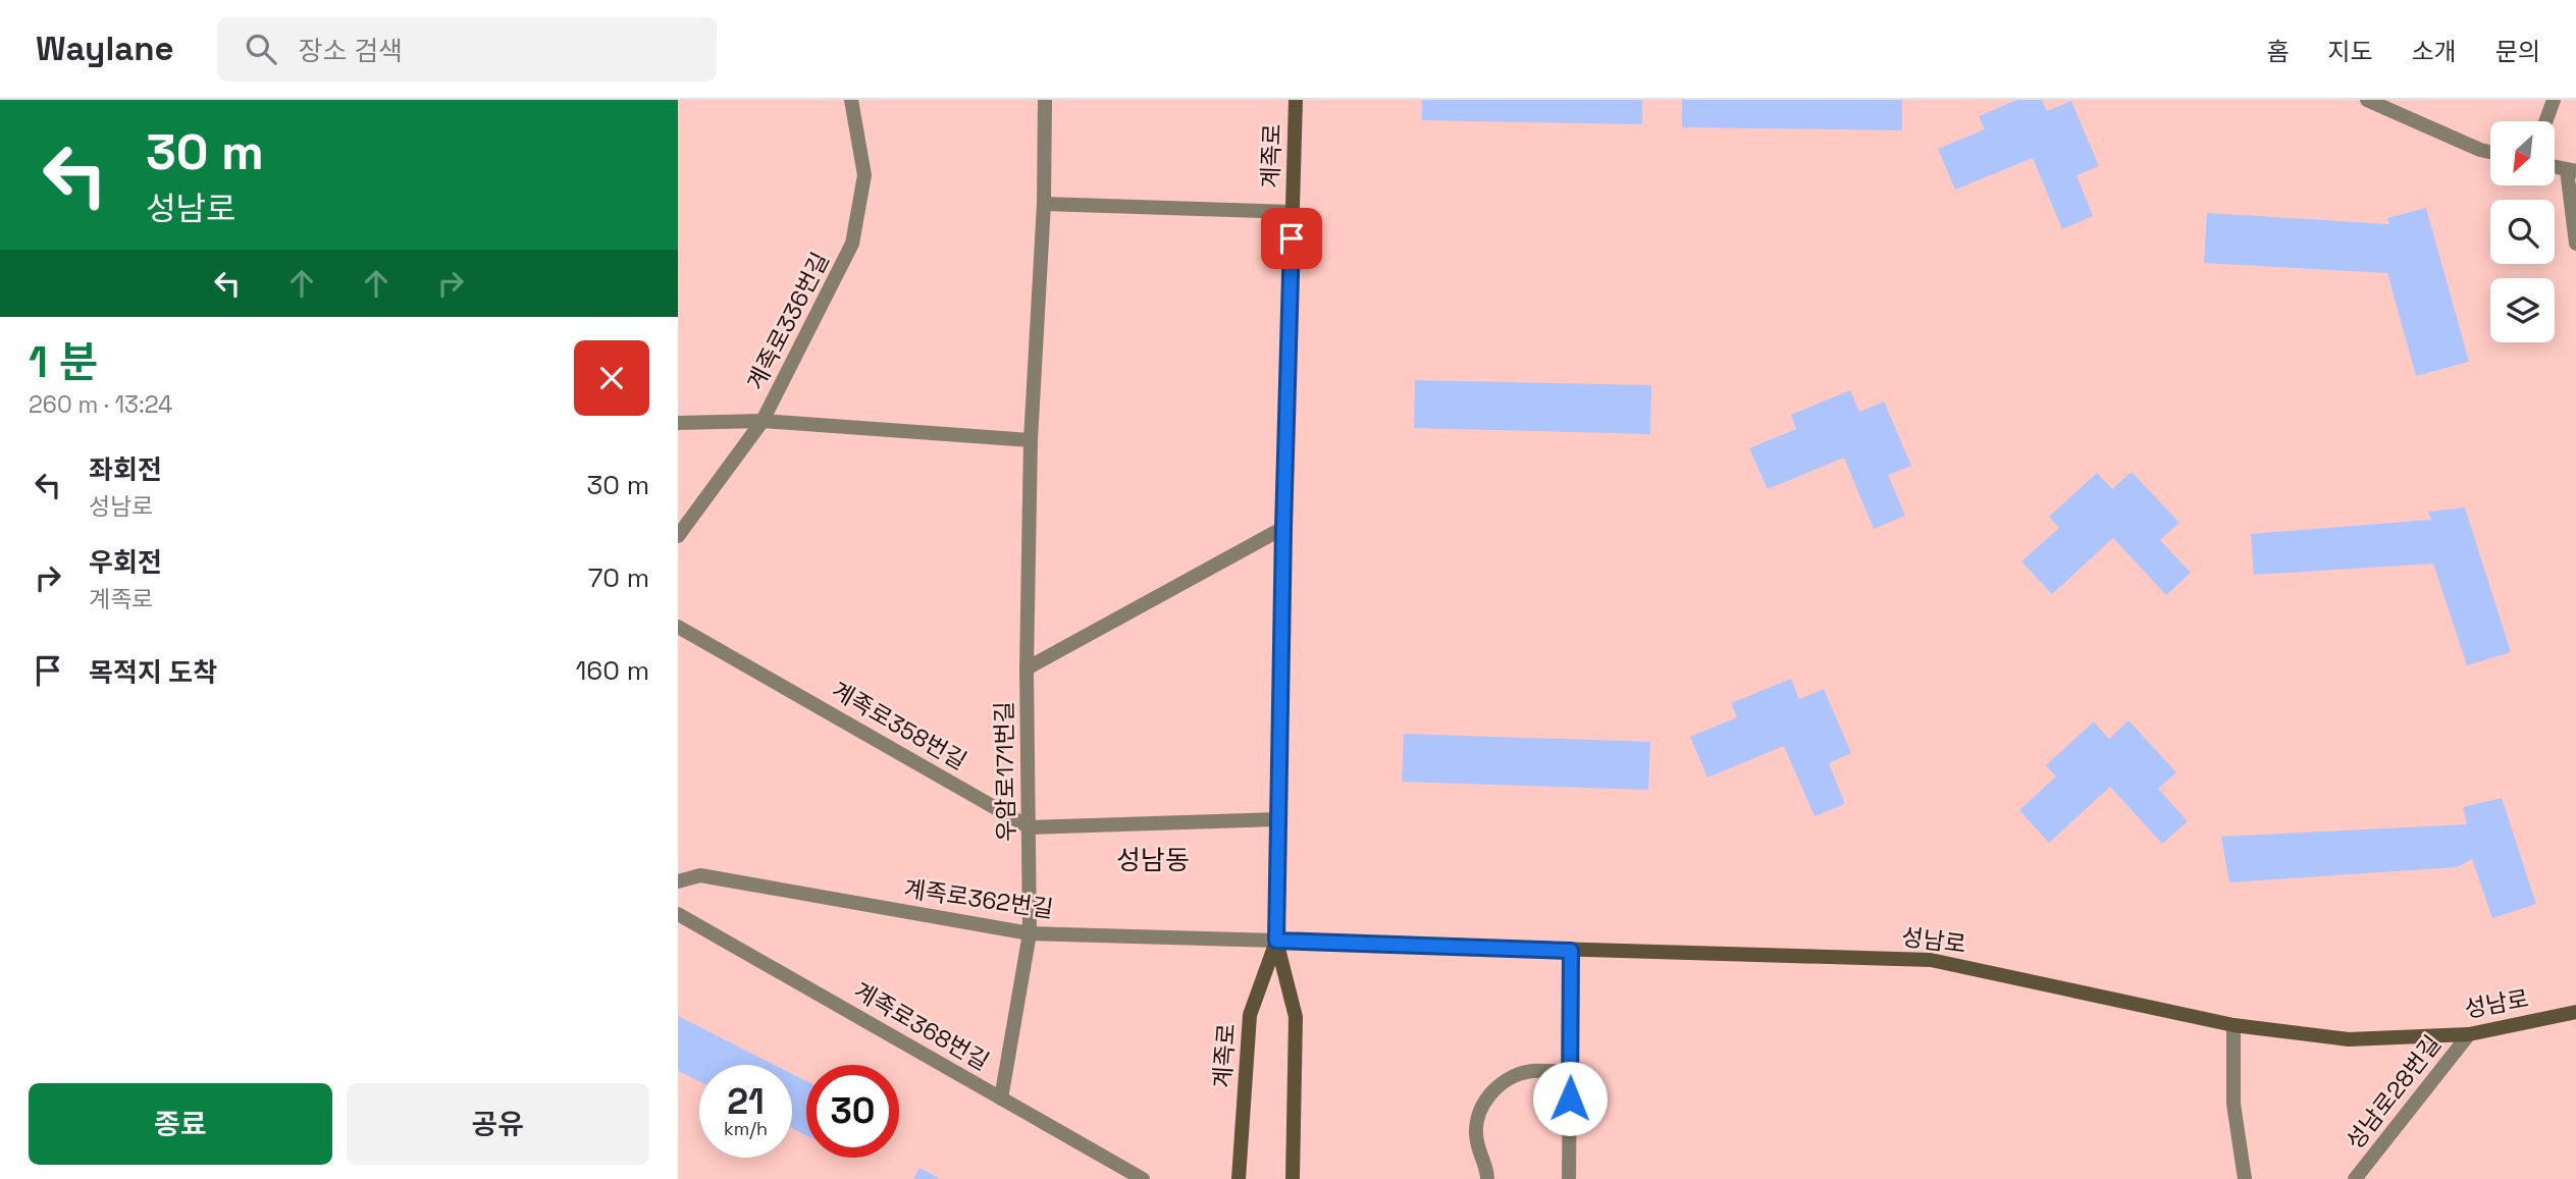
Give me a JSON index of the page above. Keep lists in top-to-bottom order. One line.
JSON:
{"streets":{"main road":["계족로","성남로"],"street":["계족로336번길","계족로358번길","우암로171번길","계족로362번길","계족로368번길","성남로28번길"]},"crossings":[["계족로","계족로362번길"],["계족로","성남로"],["계족로358번길","우암로171번길"],["우암로171번길","계족로362번길"],["우암로171번길","계족로368번길"],["계족로362번길","성남로"],["성남로","성남로28번길"]],"districts":["성남동"],"north":"bottom left","page":{"header":"Waylane","search":"장소 검색","nav":["홈","지도","소개","문의"],"turn":["30 m","성남로"],"heading":["1 분","260 m · 13:24"],"list":[{"name":"좌회전","note":"성남로","value":"30 m"},{"name":"우회전","note":"계족로","value":"70 m"},{"name":"목적지 도착","value":"160 m"}],"speed":"21 km/h","limit":"30","buttons":["종료","공유"]}}
